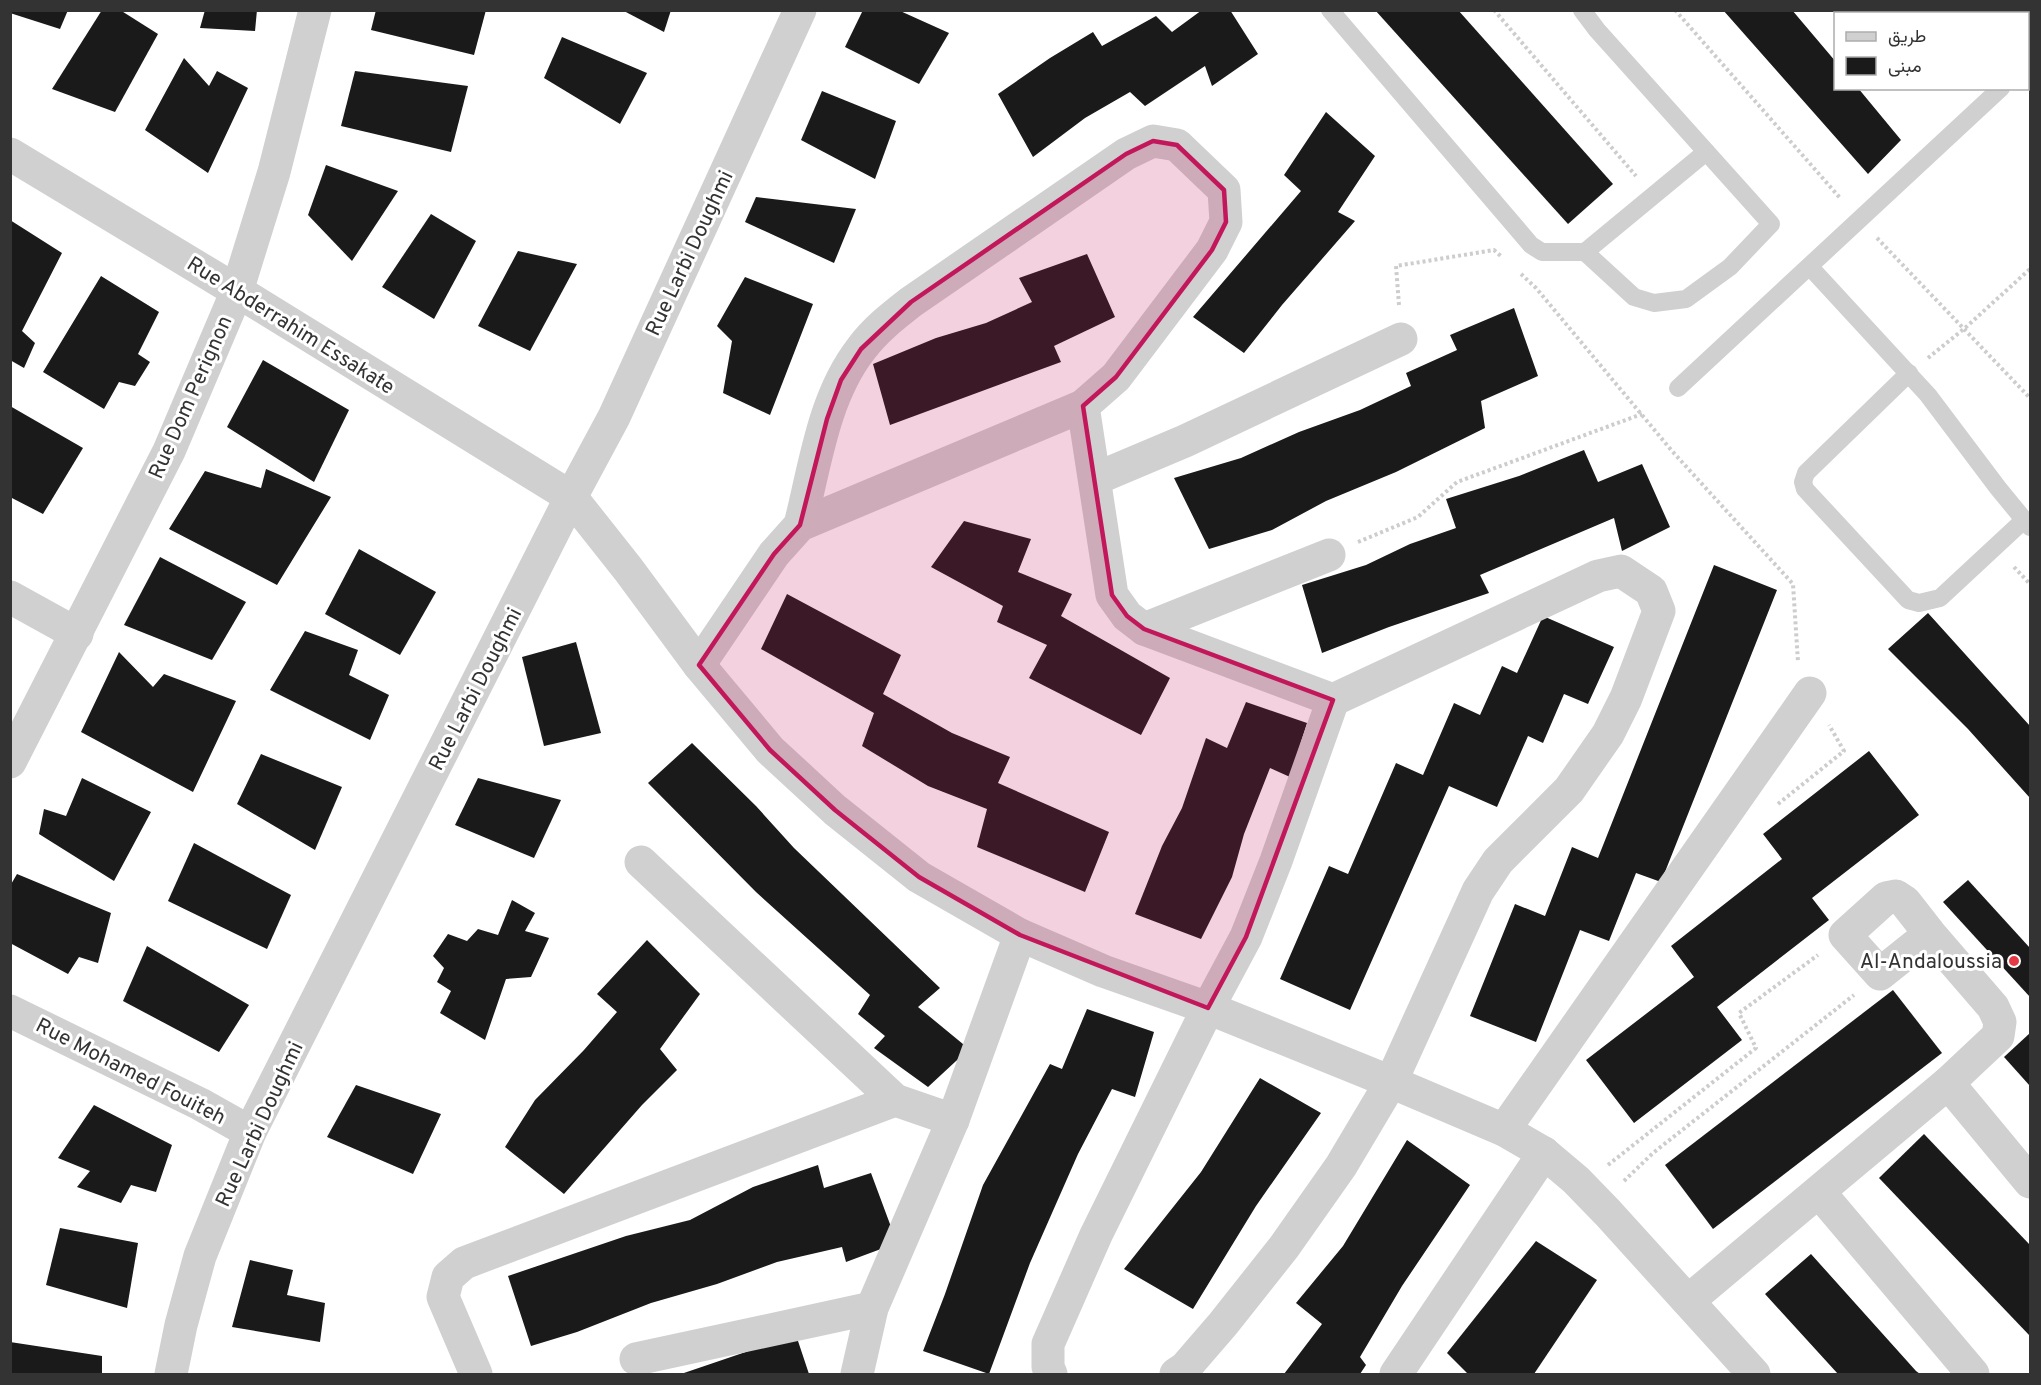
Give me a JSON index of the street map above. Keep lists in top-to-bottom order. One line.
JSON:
{"streets":{"street":["Rue Larbi Doughmi","Rue Abderrahim Essakate","Rue Dom Perignon","Rue Mohamed Fouiteh"]},"crossings":[["Rue Larbi Doughmi","Rue Abderrahim Essakate"],["Rue Larbi Doughmi","Rue Mohamed Fouiteh"],["Rue Abderrahim Essakate","Rue Dom Perignon"]],"places":["Al-Andaloussia"],"legend":["طريق","مبنى"]}
